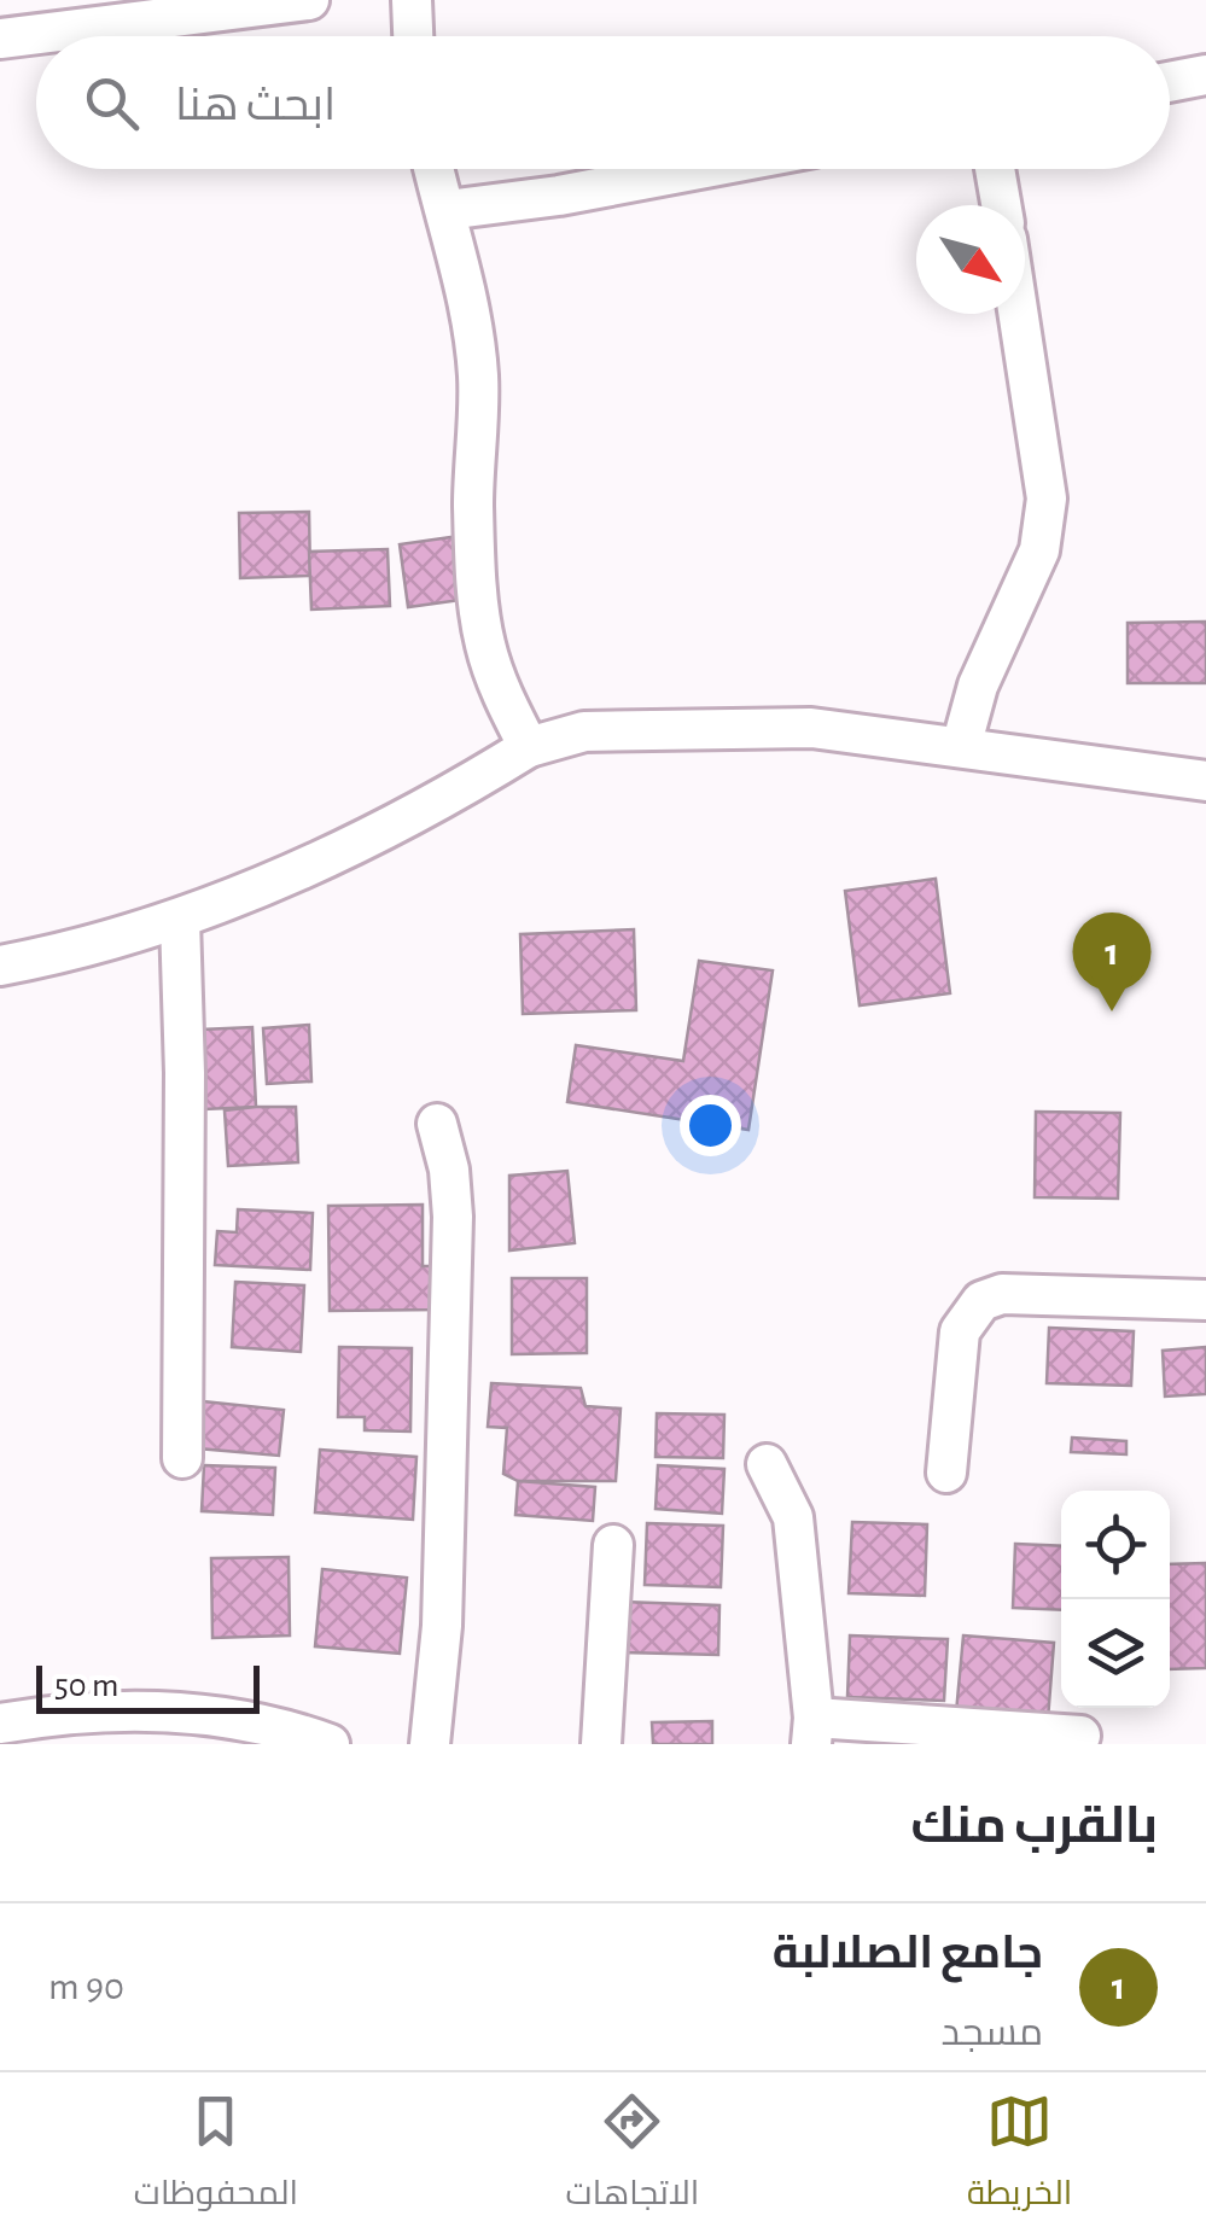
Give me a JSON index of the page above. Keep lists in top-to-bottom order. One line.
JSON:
{"scale_bar":"50 m","north":"bottom right","page":{"search":"ابحث هنا","pins":"1","scale":"50 m","heading":"بالقرب منك","list":[{"mark":"1","name":"جامع الصلالبة","note":"مسجد","value":"90 m"}],"nav":["الخريطة","الاتجاهات","المحفوظات"]}}
